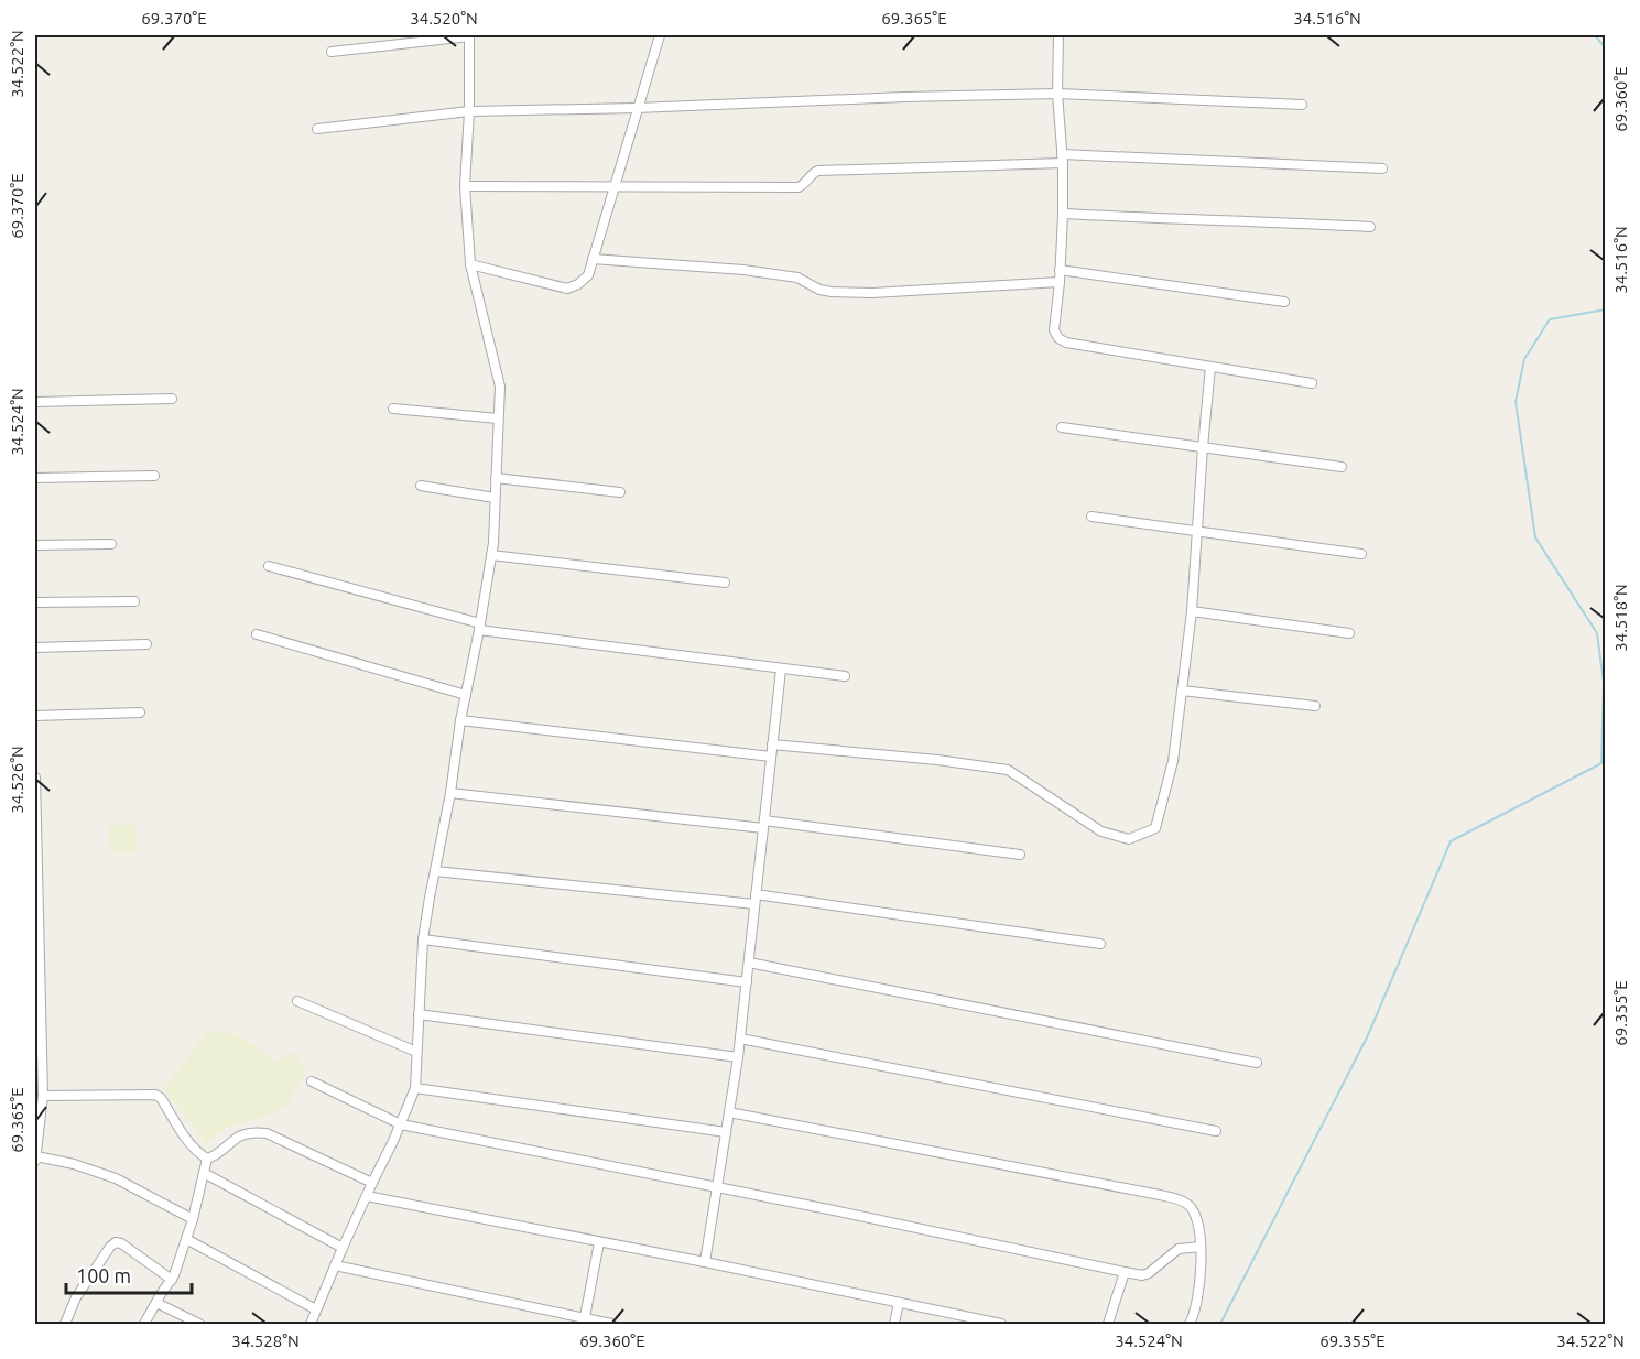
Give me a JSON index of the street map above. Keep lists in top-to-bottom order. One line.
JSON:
{"scale_bar":"100 m","coordinates":["69.370°E","34.520°N","69.365°E","34.516°N","34.522°N","69.360°E","34.524°N","34.518°N","34.526°N","69.355°E","34.528°N"]}
